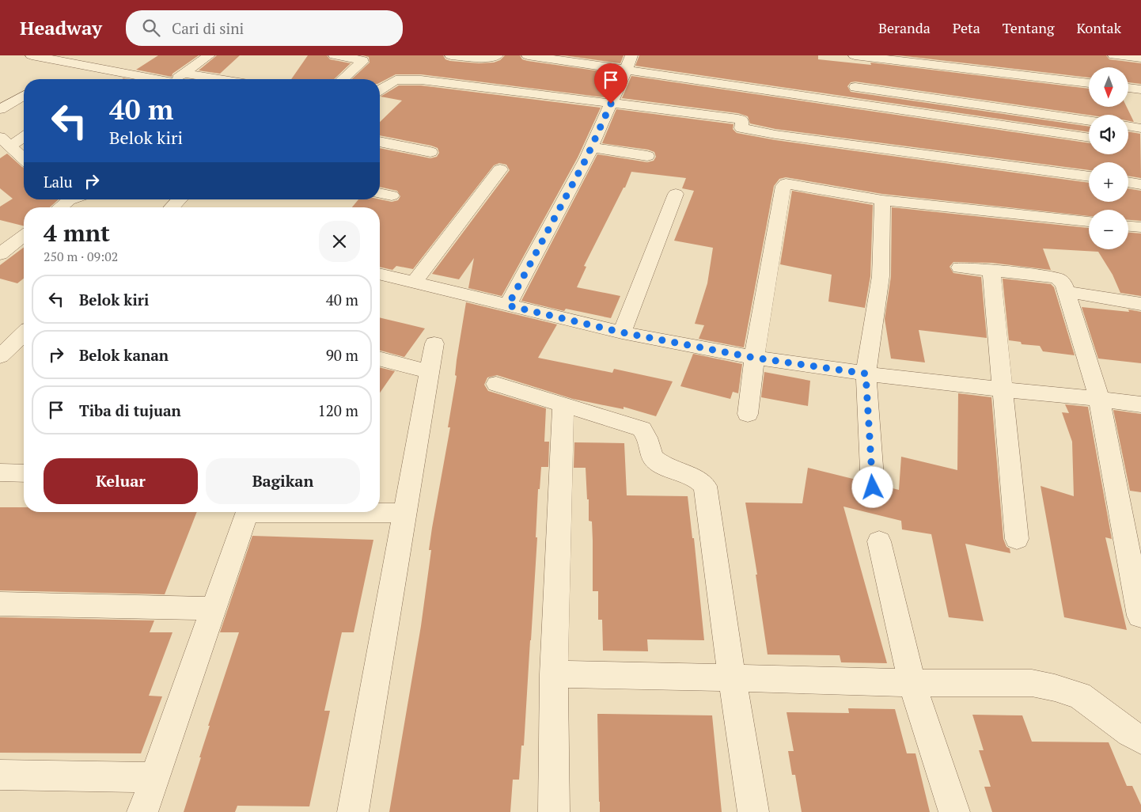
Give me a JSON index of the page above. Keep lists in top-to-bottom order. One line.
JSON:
{"north":"bottom","page":{"header":"Headway","search":"Cari di sini","nav":["Beranda","Peta","Tentang","Kontak"],"map_buttons":["+","−"],"turn":["40 m","Belok kiri"],"then":"Lalu","heading":["4 mnt","250 m · 09:02"],"list":[{"name":"Belok kiri","value":"40 m"},{"name":"Belok kanan","value":"90 m"},{"name":"Tiba di tujuan","value":"120 m"}],"buttons":["Keluar","Bagikan"]}}
